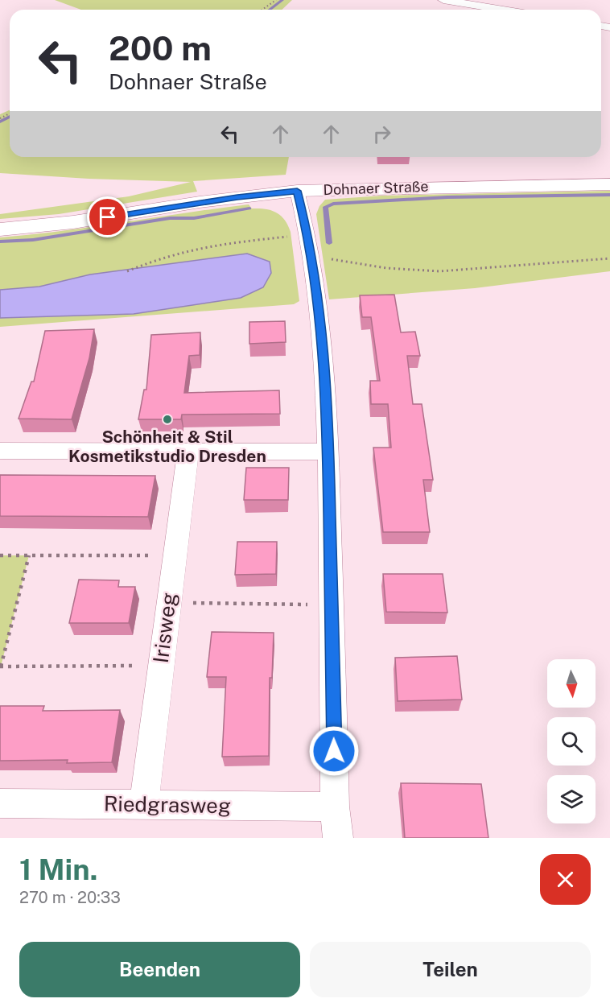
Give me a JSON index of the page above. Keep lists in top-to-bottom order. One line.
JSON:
{"streets":{"main road":["Dohnaer Straße"],"street":["Irisweg","Riedgrasweg"]},"crossings":[["Irisweg","Riedgrasweg"]],"places":["Schönheit & Stil Kosmetikstudio Dresden"],"north":"bottom","page":{"turn":["200 m","Dohnaer Straße"],"heading":["1 Min.","270 m · 20:33"],"buttons":["Beenden","Teilen"]}}
